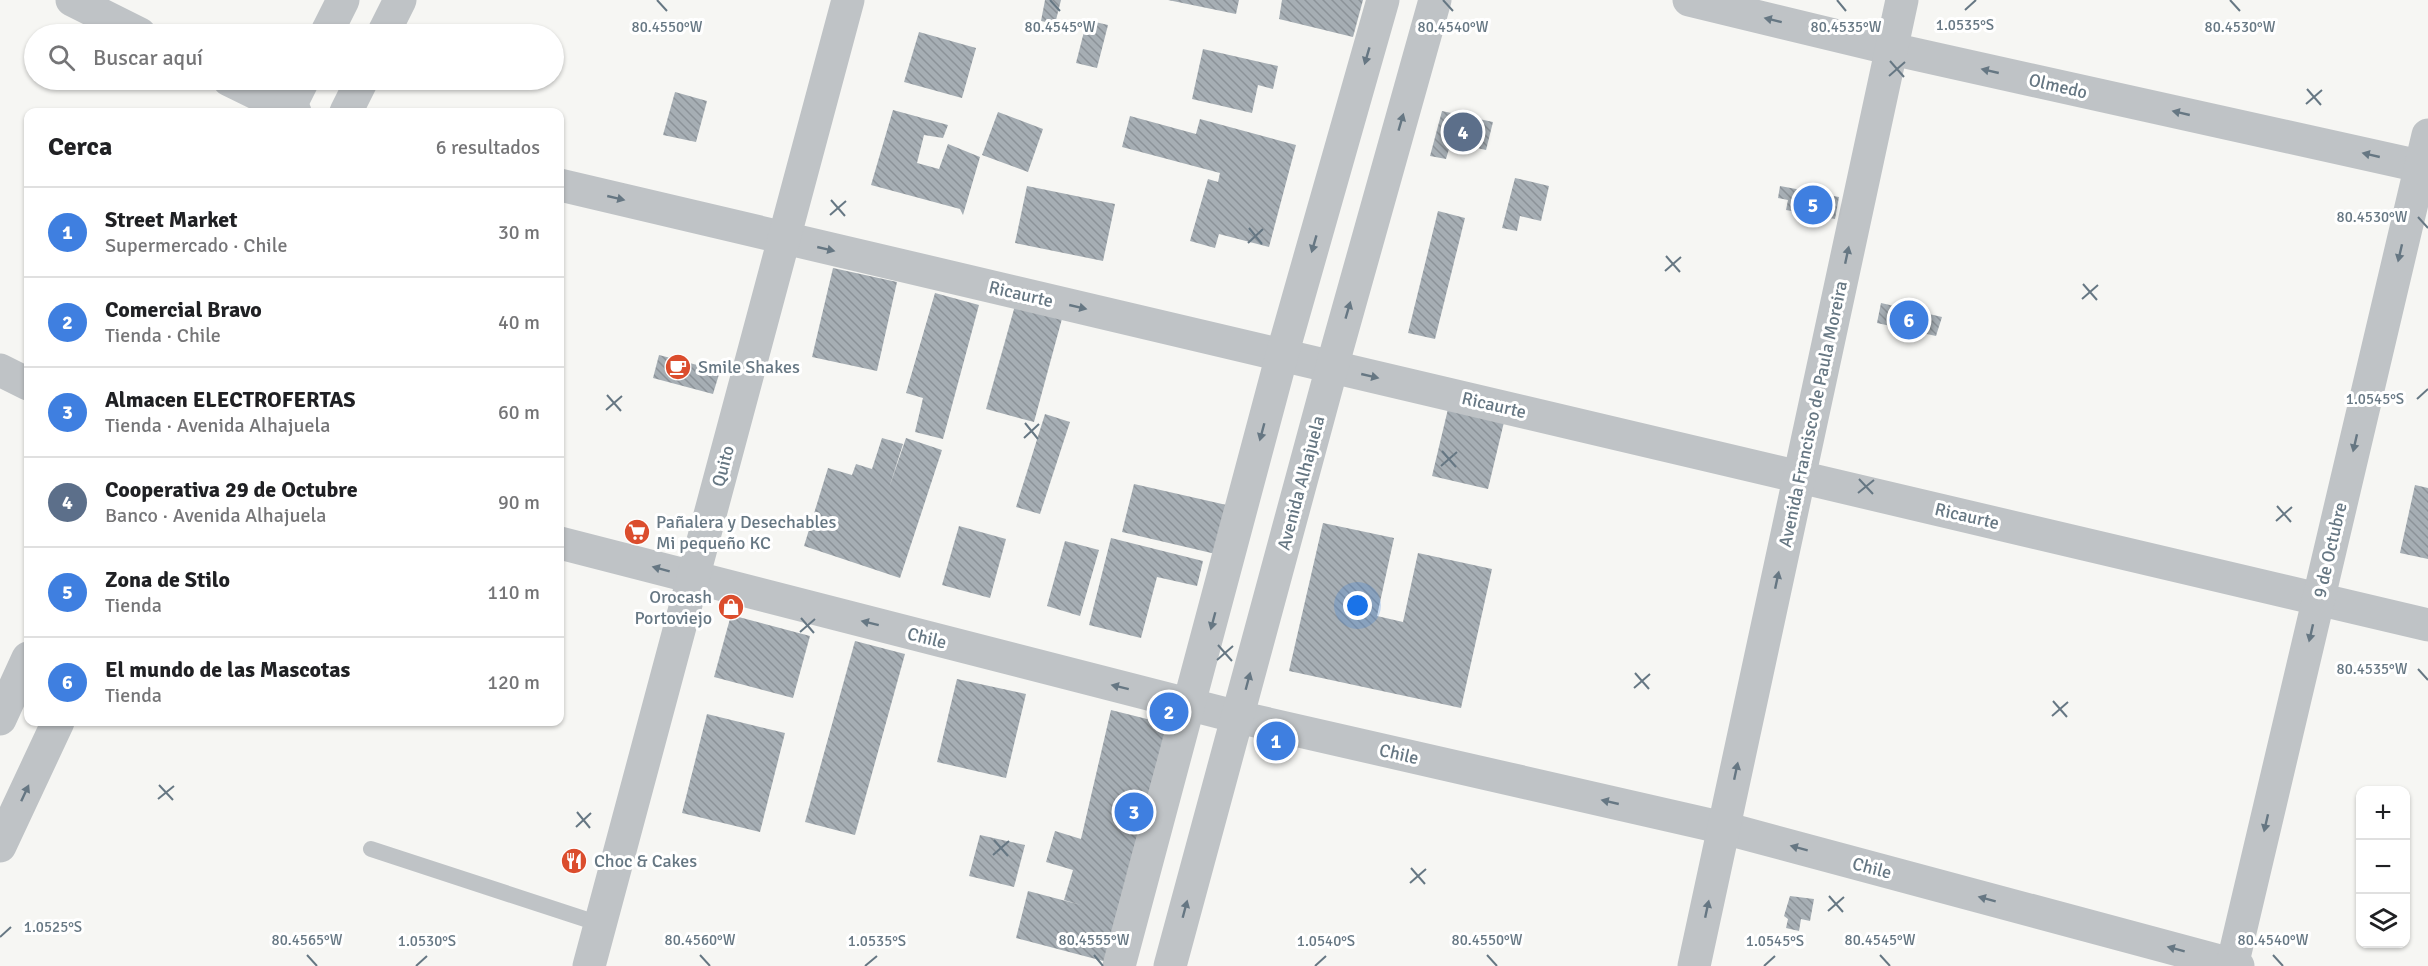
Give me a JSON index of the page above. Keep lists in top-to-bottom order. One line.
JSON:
{"streets":{"street":["Olmedo","Ricaurte","Avenida Francisco de Paula Moreira","Quito","Avenida Alhajuela","9 de Octubre","Chile"]},"crossings":[["Olmedo","Avenida Francisco de Paula Moreira"],["Olmedo","9 de Octubre"],["Ricaurte","Avenida Francisco de Paula Moreira"],["Ricaurte","Quito"],["Ricaurte","Avenida Alhajuela"],["Ricaurte","9 de Octubre"],["Avenida Francisco de Paula Moreira","Chile"],["Quito","Chile"],["Avenida Alhajuela","Chile"],["9 de Octubre","Chile"]],"one_way":["Olmedo","Ricaurte","Avenida Francisco de Paula Moreira","9 de Octubre","Chile"],"places":{"cafe":["Smile Shakes"],"supermarket":["Pañalera y Desechables Mi pequeño KC"],"shop":["Orocash Portoviejo"],"restaurant":["Choc & Cakes"]},"page":{"search":"Buscar aquí","heading":["Cerca","6 resultados"],"pins":["4","5","6","2","1","3"],"list":[{"mark":"1","name":"Street Market","note":"Supermercado · Chile","value":"30 m"},{"mark":"2","name":"Comercial Bravo","note":"Tienda · Chile","value":"40 m"},{"mark":"3","name":"Almacen ELECTROFERTAS","note":"Tienda · Avenida Alhajuela","value":"60 m"},{"mark":"4","name":"Cooperativa 29 de Octubre","note":"Banco · Avenida Alhajuela","value":"90 m"},{"mark":"5","name":"Zona de Stilo","note":"Tienda","value":"110 m"},{"mark":"6","name":"El mundo de las Mascotas","note":"Tienda","value":"120 m"}],"map_buttons":["+","−"]},"coordinates":["1.0535°S","80.4550°W","80.4545°W","80.4540°W","80.4535°W","80.4530°W","1.0545°S","1.0525°S","80.4565°W","80.4560°W","80.4555°W","1.0530°S","1.0540°S"]}
